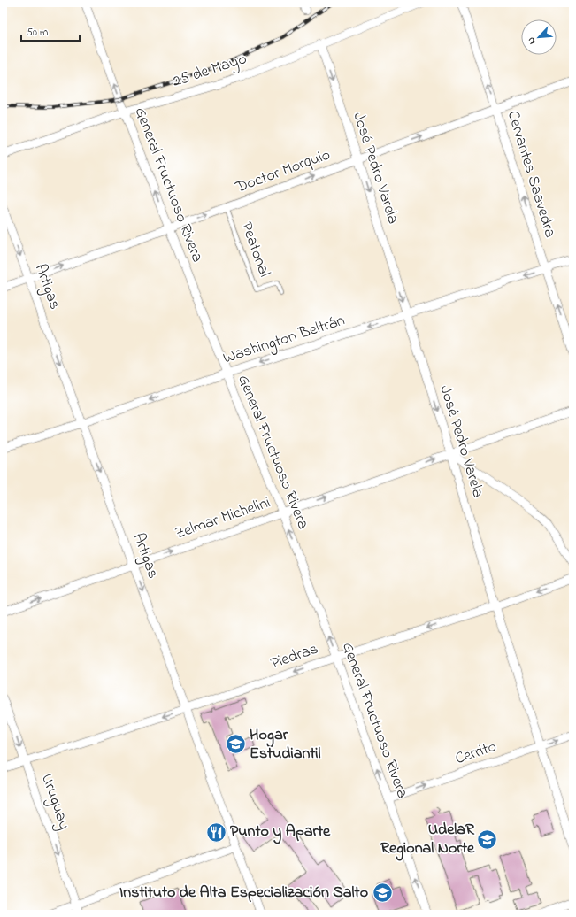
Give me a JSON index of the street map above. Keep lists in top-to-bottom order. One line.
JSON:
{"streets":{"street":["25 de Mayo","José Pedro Varela","Doctor Morquio","Cervantes Saavedra","General Fructuoso Rivera","Artigas","Washington Beltrán","Zelmar Michelini","Piedras","Cerrito","Uruguay"],"lane":["Peatonal"]},"crossings":[["25 de Mayo","José Pedro Varela"],["25 de Mayo","General Fructuoso Rivera"],["José Pedro Varela","Doctor Morquio"],["José Pedro Varela","Washington Beltrán"],["José Pedro Varela","Zelmar Michelini"],["José Pedro Varela","Piedras"],["José Pedro Varela","Cerrito"],["Doctor Morquio","Cervantes Saavedra"],["Doctor Morquio","General Fructuoso Rivera"],["Doctor Morquio","Peatonal"],["Doctor Morquio","Artigas"],["Cervantes Saavedra","Washington Beltrán"],["General Fructuoso Rivera","Washington Beltrán"],["General Fructuoso Rivera","Zelmar Michelini"],["General Fructuoso Rivera","Piedras"],["General Fructuoso Rivera","Cerrito"],["Artigas","Washington Beltrán"],["Artigas","Zelmar Michelini"],["Artigas","Piedras"],["Piedras","Uruguay"]],"one_way":["José Pedro Varela","Doctor Morquio","Cervantes Saavedra","General Fructuoso Rivera","Artigas","Washington Beltrán","Zelmar Michelini","Piedras","Cerrito","Uruguay"],"places":{"school or university":["Hogar Estudiantil","UdelaR Regional Norte","Instituto de Alta Especialización Salto"],"restaurant":["Punto y Aparte"]},"scale_bar":"50 m","north":"bottom left"}
